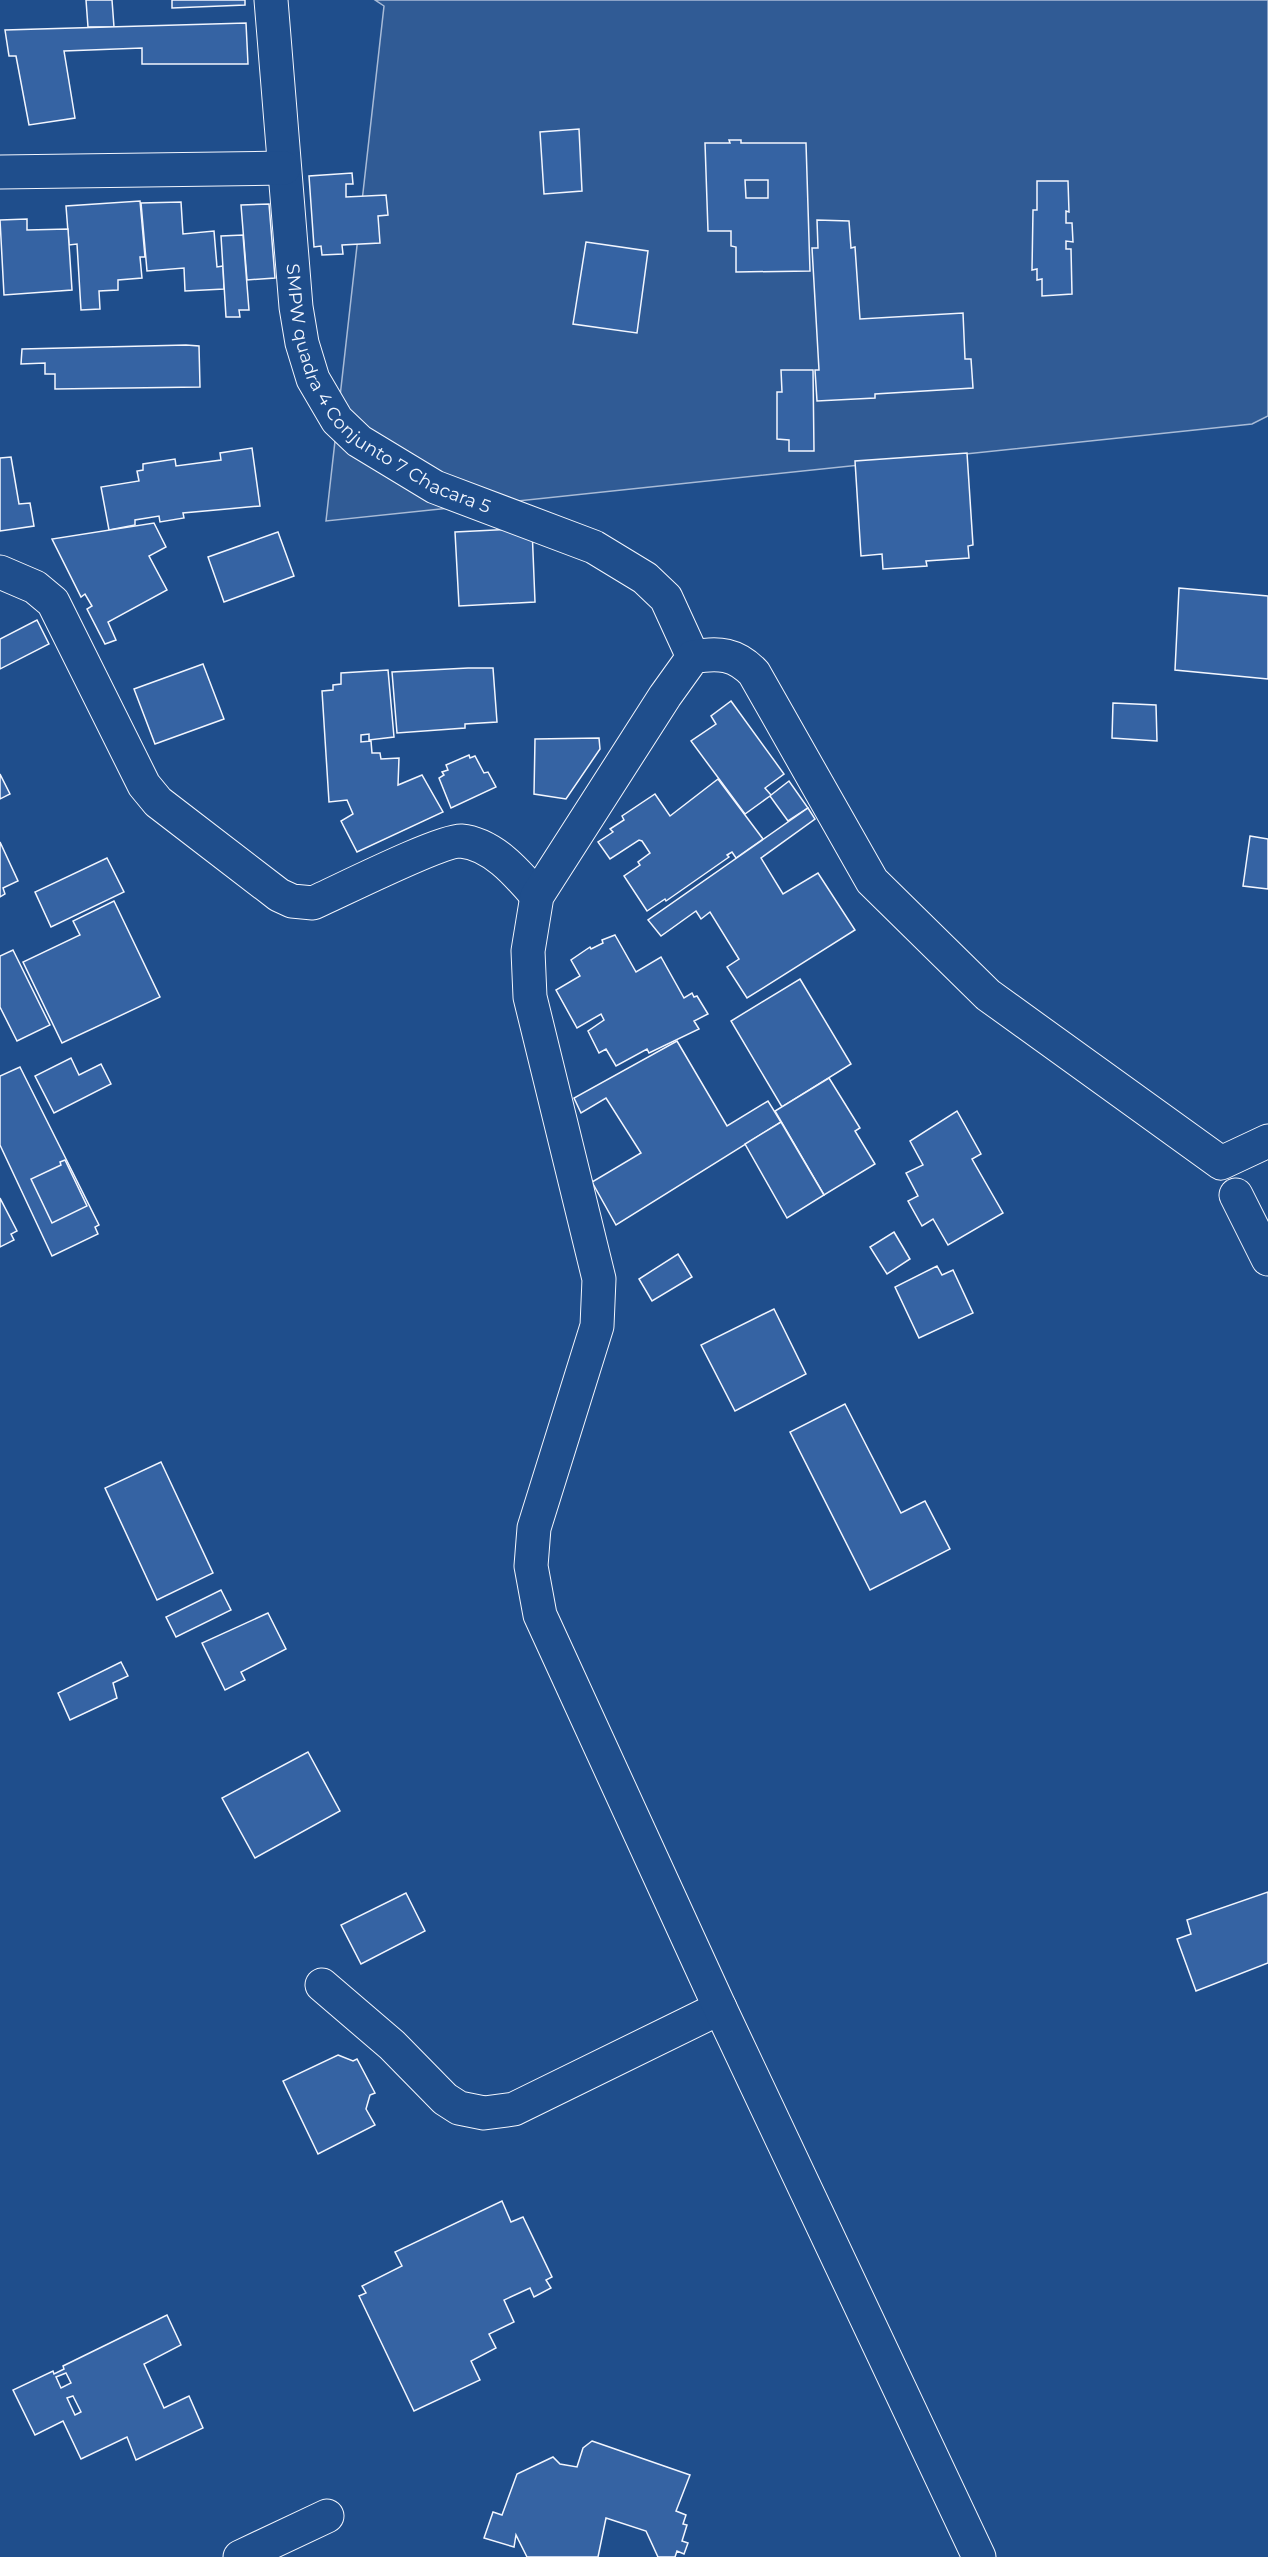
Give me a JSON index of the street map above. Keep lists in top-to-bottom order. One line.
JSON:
{"streets":{"street":["SMPW quadra 4 Conjunto 7 Chacara 5"]}}
